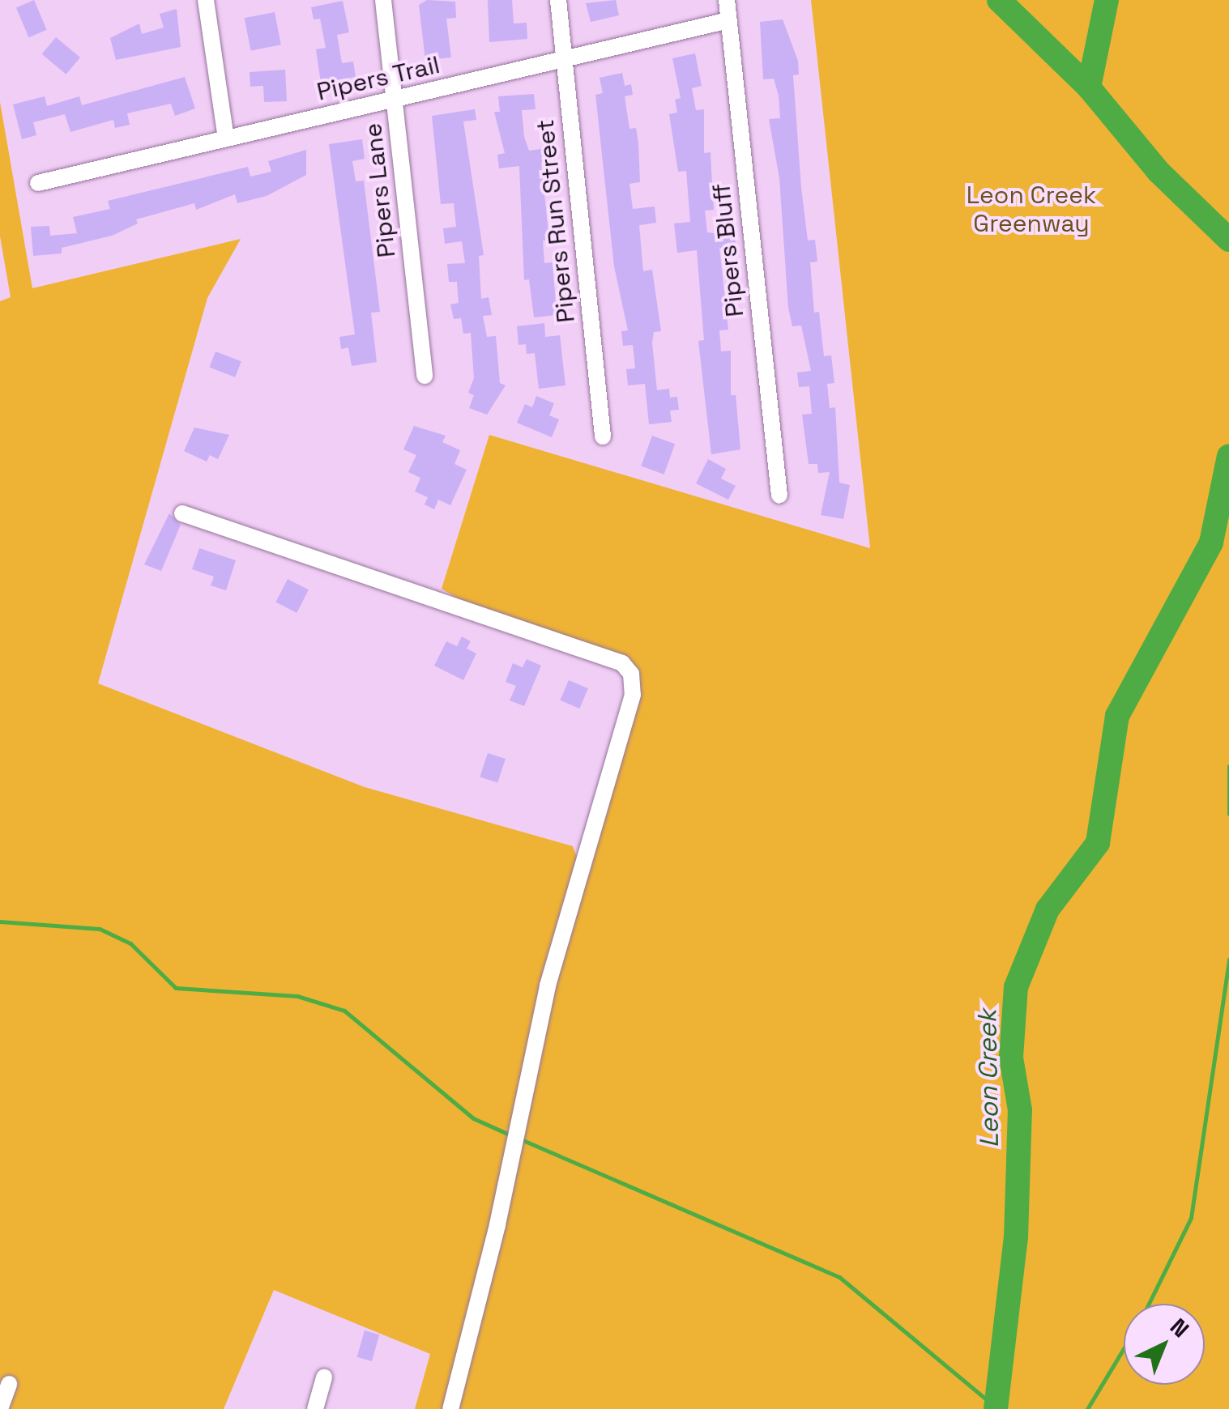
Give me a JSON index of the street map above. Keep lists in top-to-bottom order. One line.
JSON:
{"streets":{"street":["Pipers Trail","Pipers Lane","Pipers Run Street","Pipers Bluff"]},"crossings":[["Pipers Trail","Pipers Lane"],["Pipers Trail","Pipers Run Street"],["Pipers Trail","Pipers Bluff"]],"water":["Leon Creek"],"parks":["Leon Creek Greenway"],"north":"top right"}
